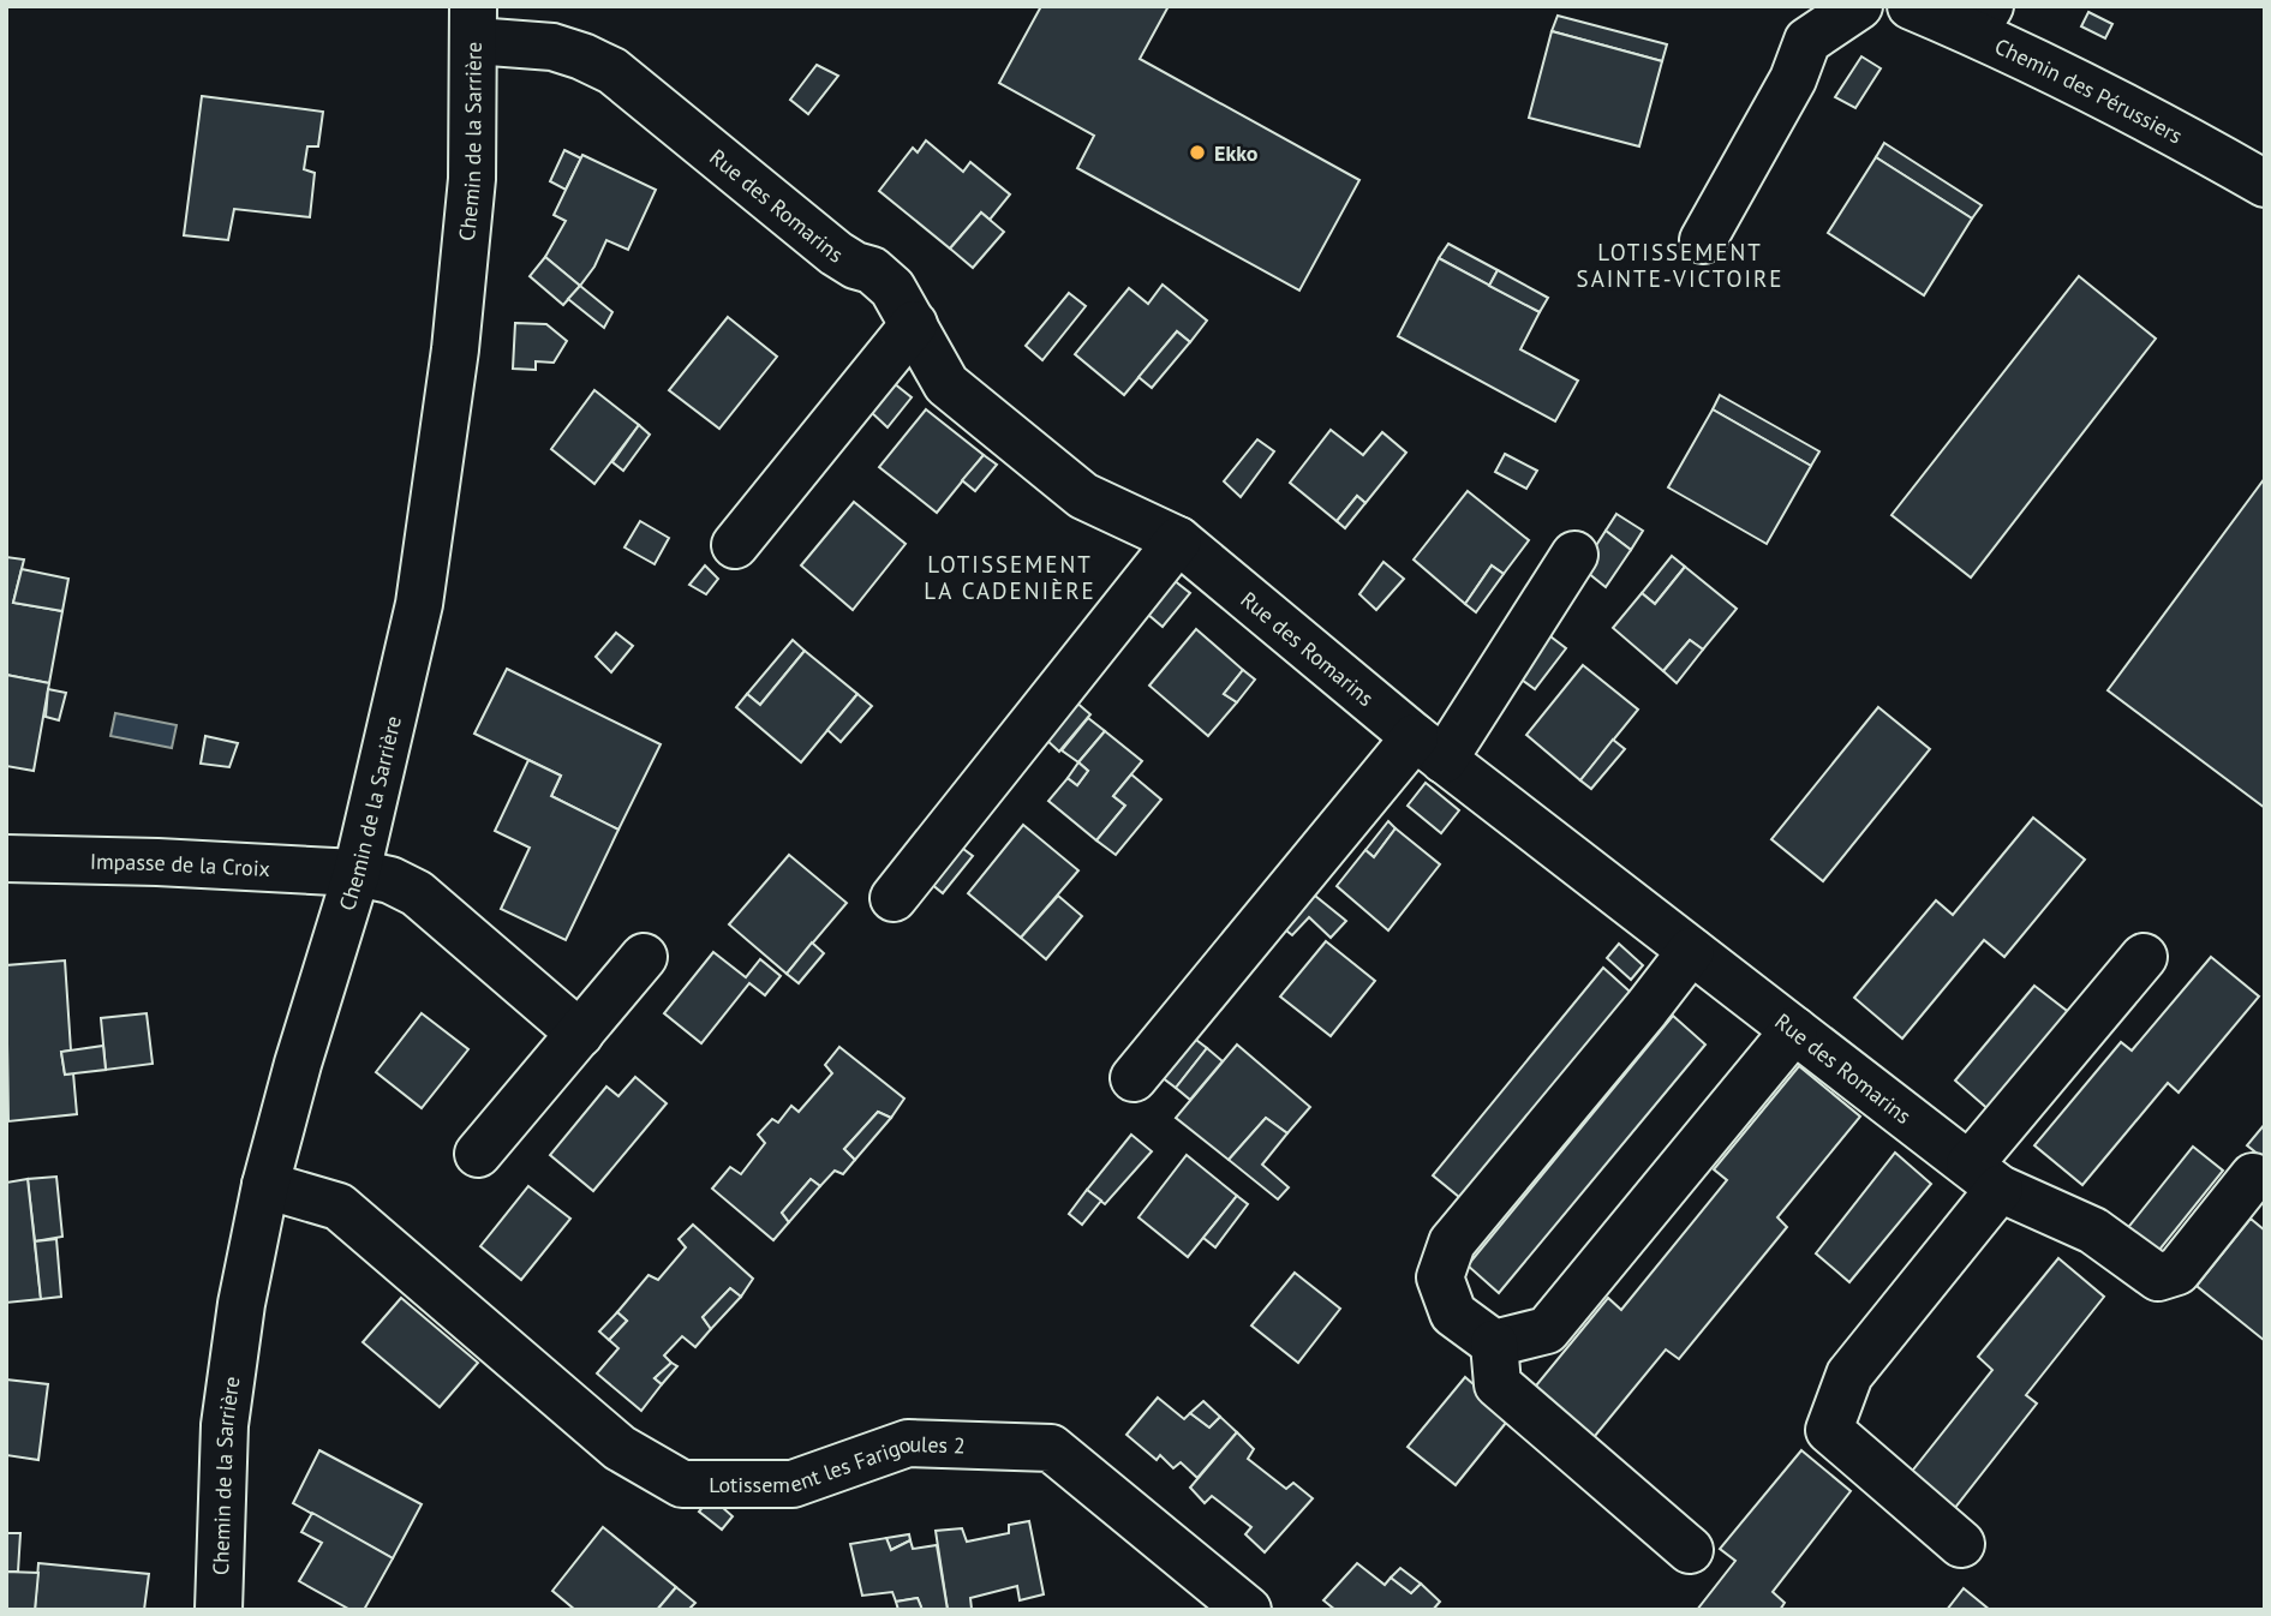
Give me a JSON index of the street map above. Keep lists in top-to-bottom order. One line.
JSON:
{"streets":{"street":["Chemin des Pérussiers","Chemin de la Sarrière","Rue des Romarins","Impasse de la Croix","Lotissement les Farigoules 2"]},"crossings":[["Chemin de la Sarrière","Rue des Romarins"],["Chemin de la Sarrière","Impasse de la Croix"],["Chemin de la Sarrière","Lotissement les Farigoules 2"]],"districts":["LOTISSEMENT SAINTE-VICTOIRE","LOTISSEMENT LA CADENIÈRE"],"places":["Ekko"]}
